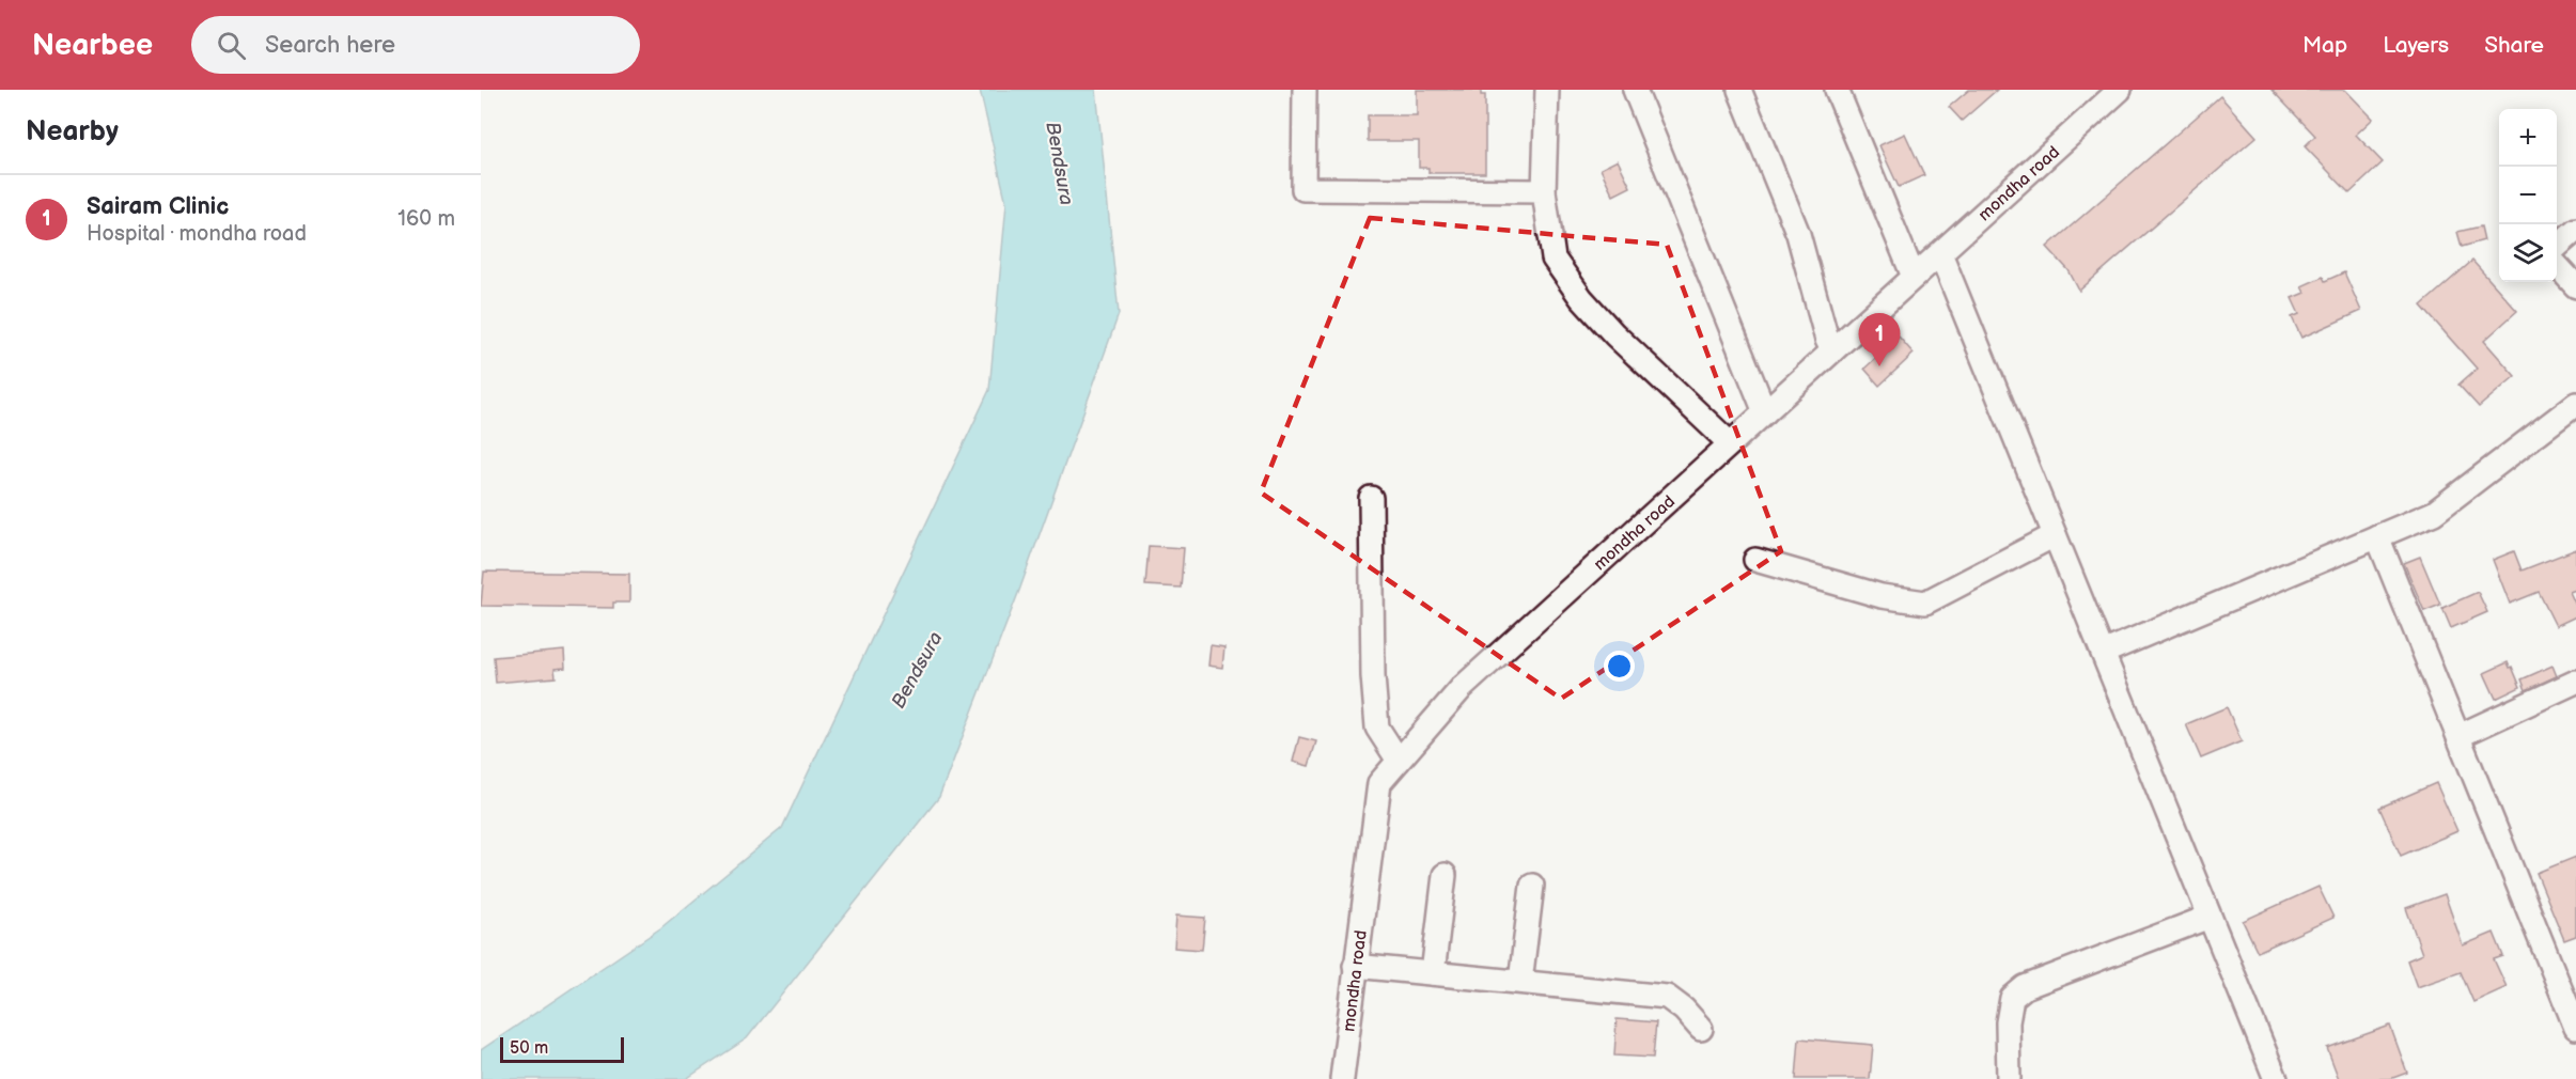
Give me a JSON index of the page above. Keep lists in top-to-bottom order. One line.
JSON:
{"streets":{"street":["mondha road"]},"water":["Bendsura"],"scale_bar":"50 m","page":{"header":"Nearbee","search":"Search here","nav":["Map","Layers","Share"],"heading":"Nearby","map_buttons":["+","−"],"list":[{"mark":"1","name":"Sairam Clinic","note":"Hospital · mondha road","value":"160 m"}],"pins":"1","scale":"50 m"}}
